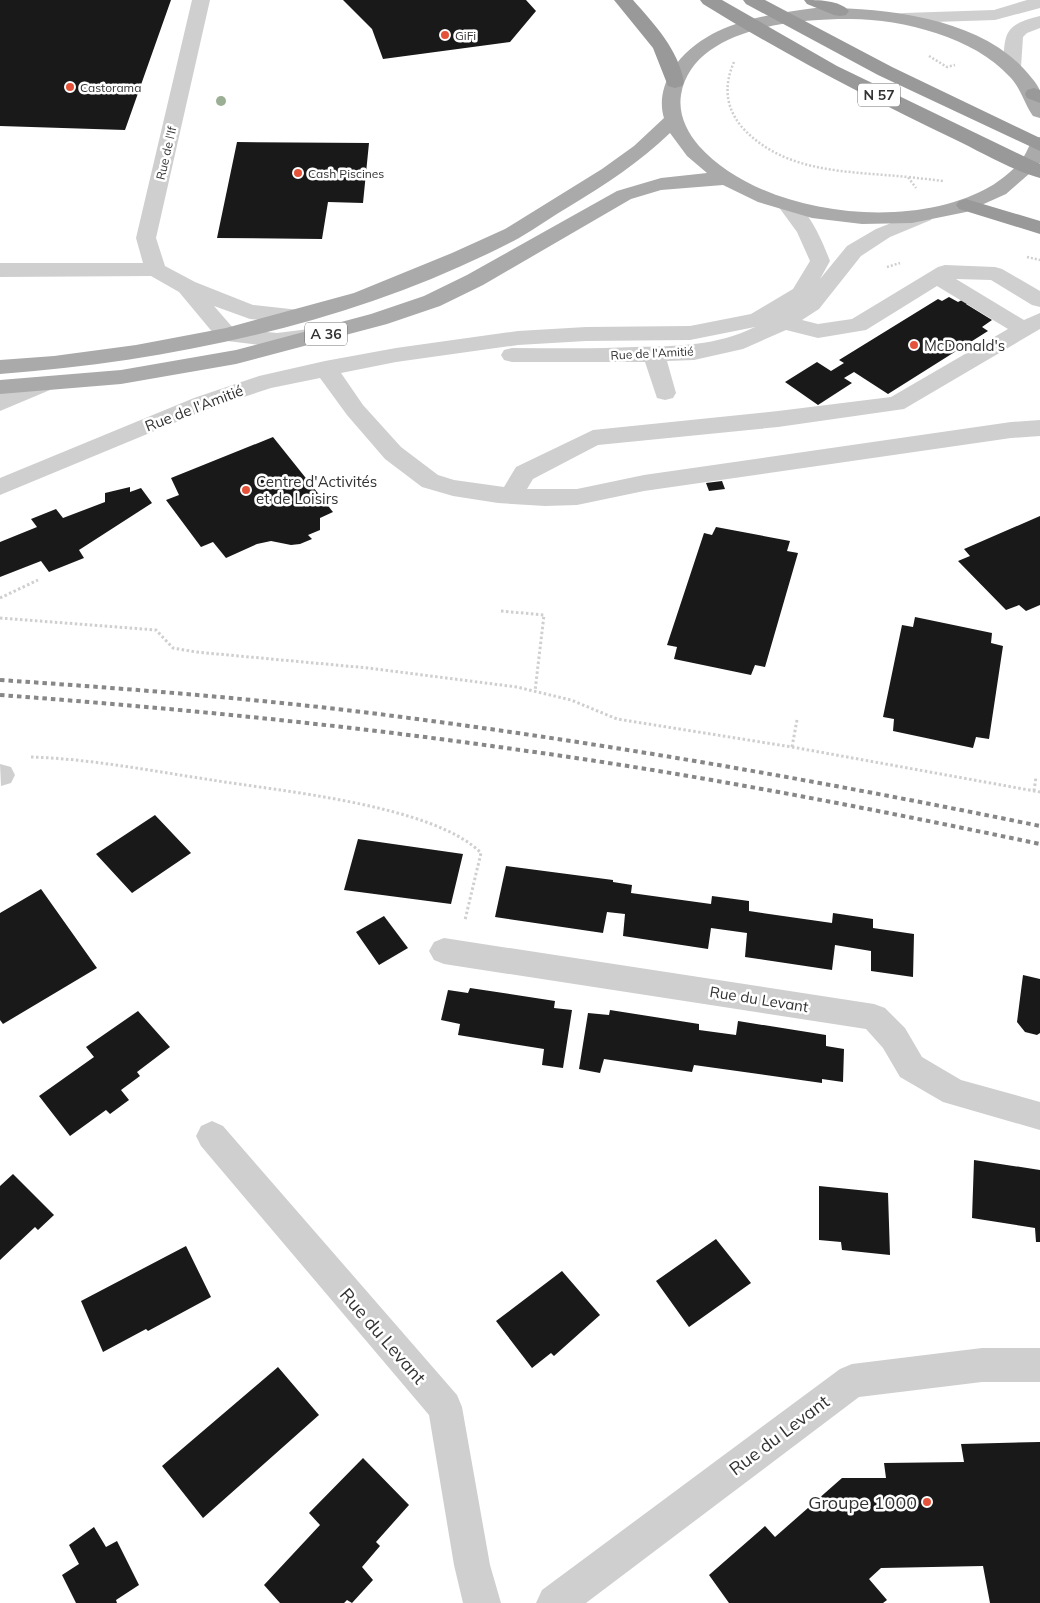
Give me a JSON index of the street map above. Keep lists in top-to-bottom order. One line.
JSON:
{"streets":{"highway":["N 57"],"main road":["A 36"],"street":["Rue de l'If","Rue de l'Amitié","Rue du Levant"]},"crossings":[["N 57","A 36"],["N 57","Rue de l'Amitié"]],"places":["GiFi","Castorama","Cash Piscines","McDonald's","Centre d'Activités et de Loisirs","Groupe 1000"]}
